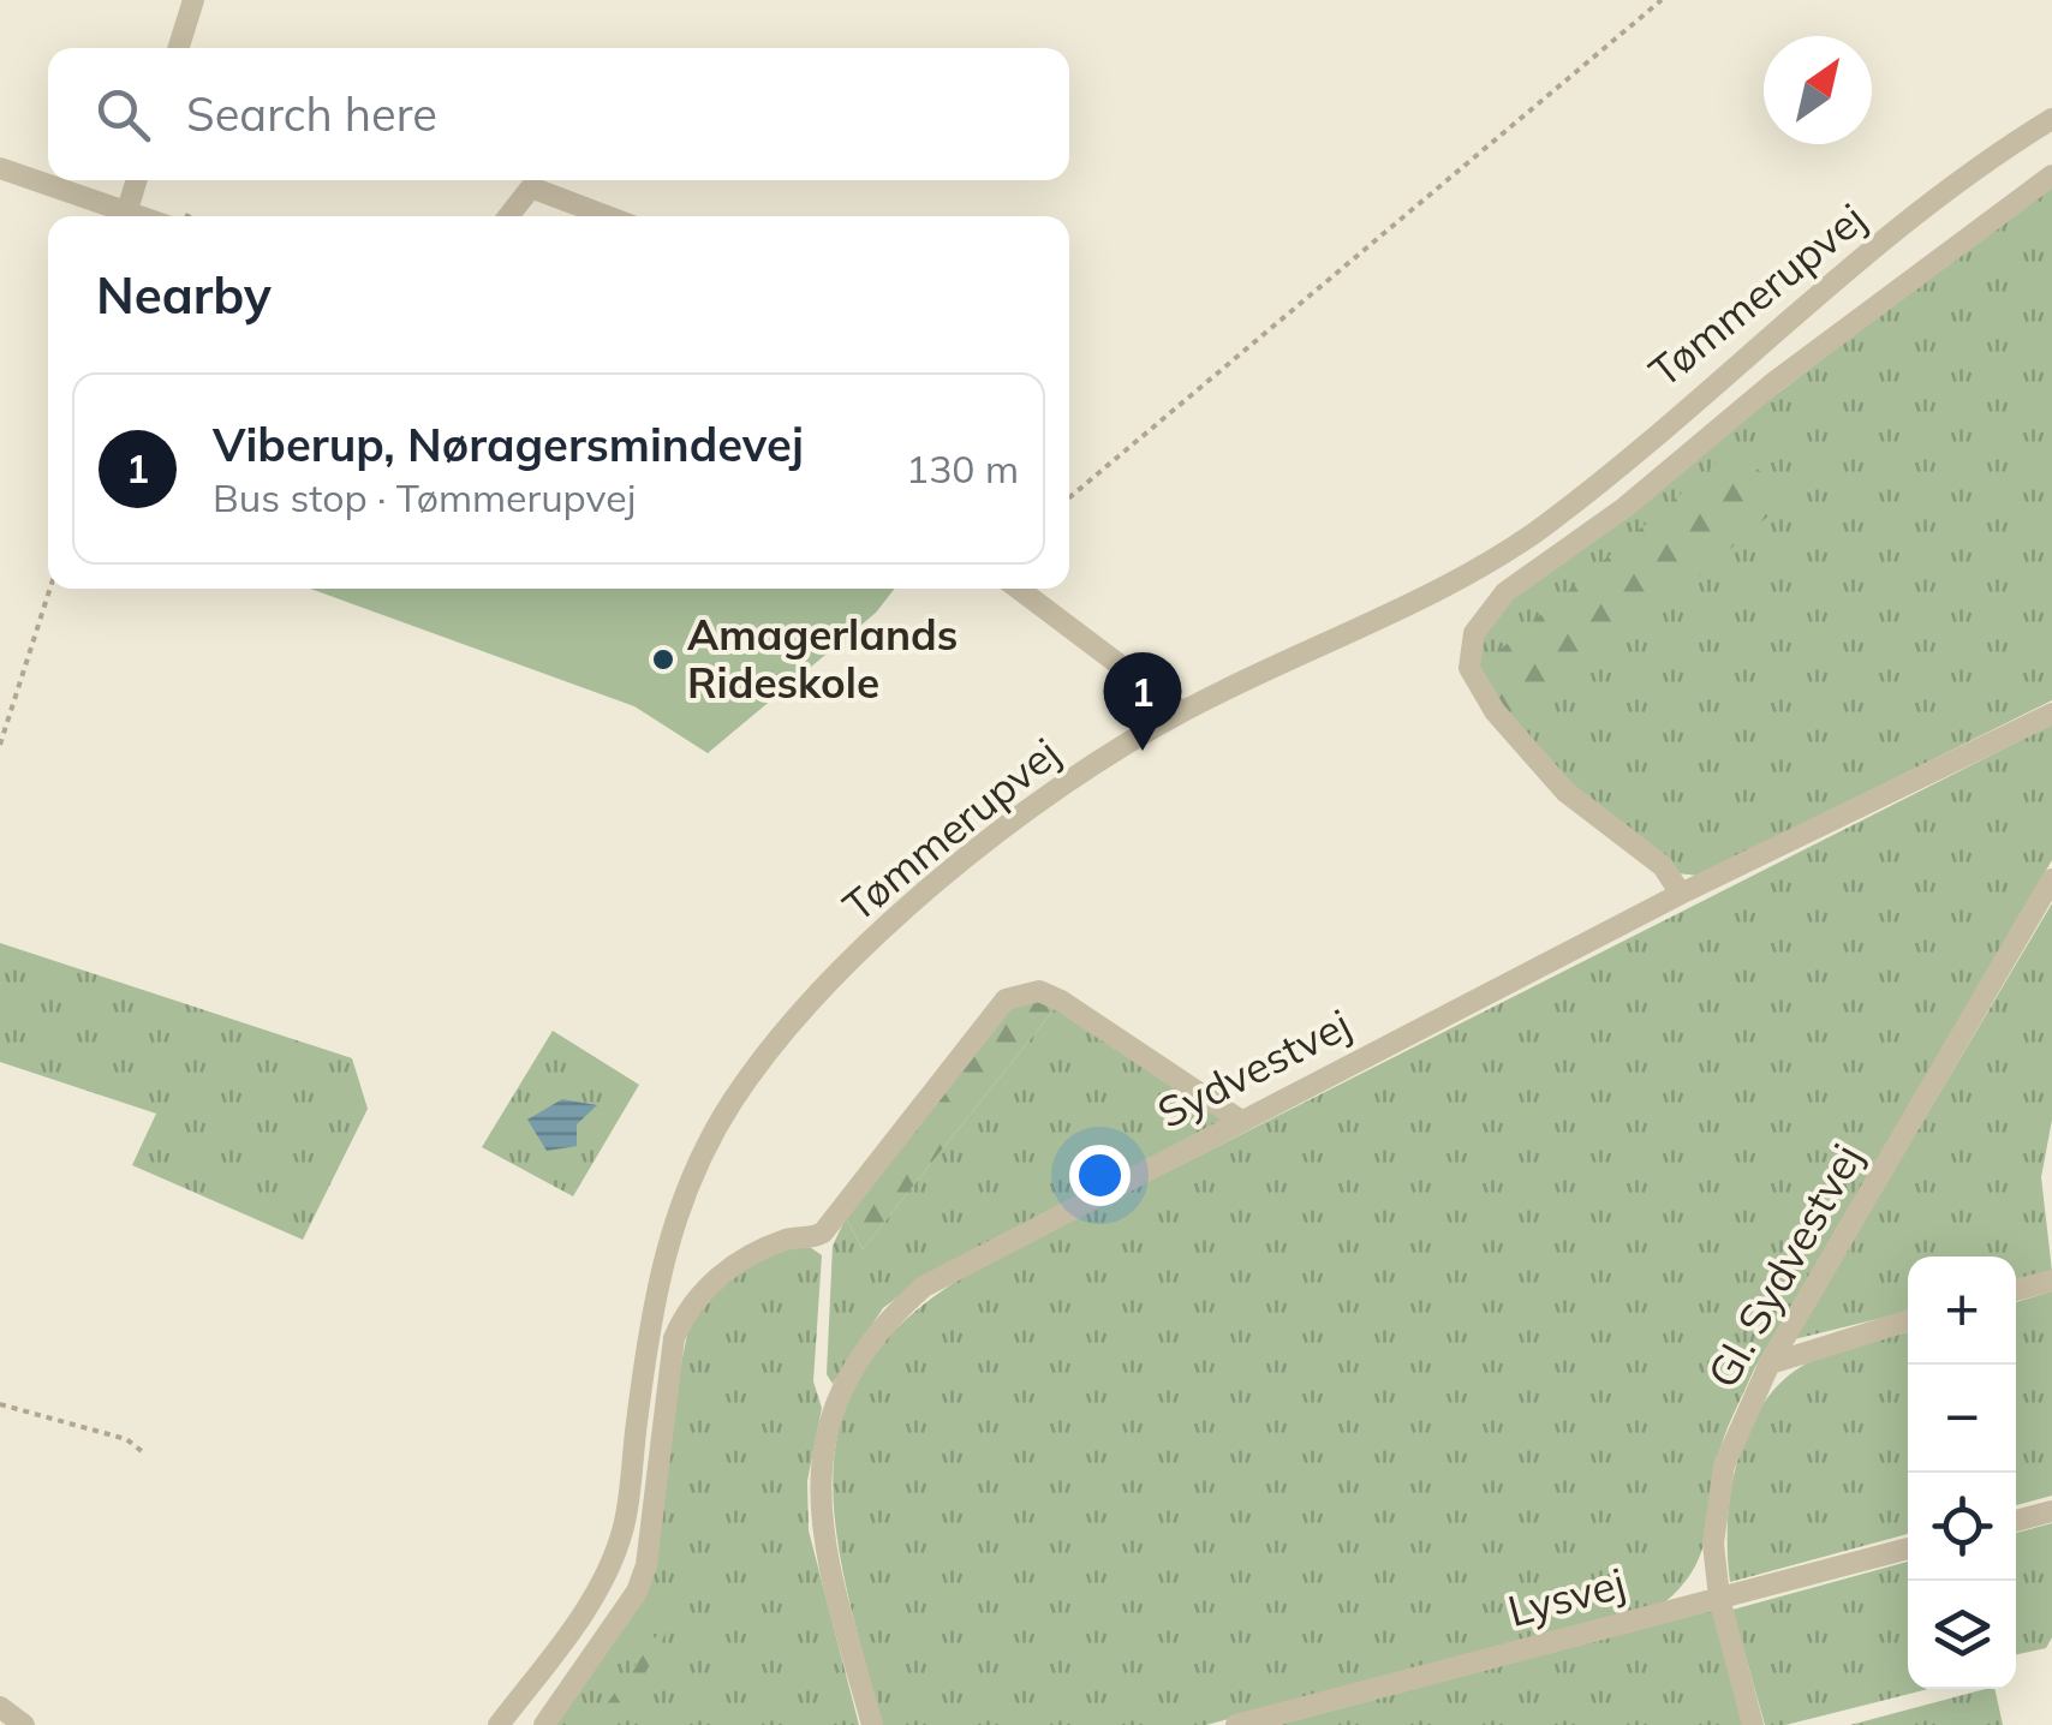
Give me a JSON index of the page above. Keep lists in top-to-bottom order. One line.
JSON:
{"streets":{"street":["Tømmerupvej","Sydvestvej","Gl. Sydvestvej","Lysvej"]},"crossings":[["Gl. Sydvestvej","Lysvej"]],"places":["Amagerlands Rideskole"],"north":"top right","page":{"search":"Search here","heading":"Nearby","list":[{"mark":"1","name":"Viberup, Nøragersmindevej","note":"Bus stop · Tømmerupvej","value":"130 m"}],"pins":"1","map_buttons":["+","−"]}}
